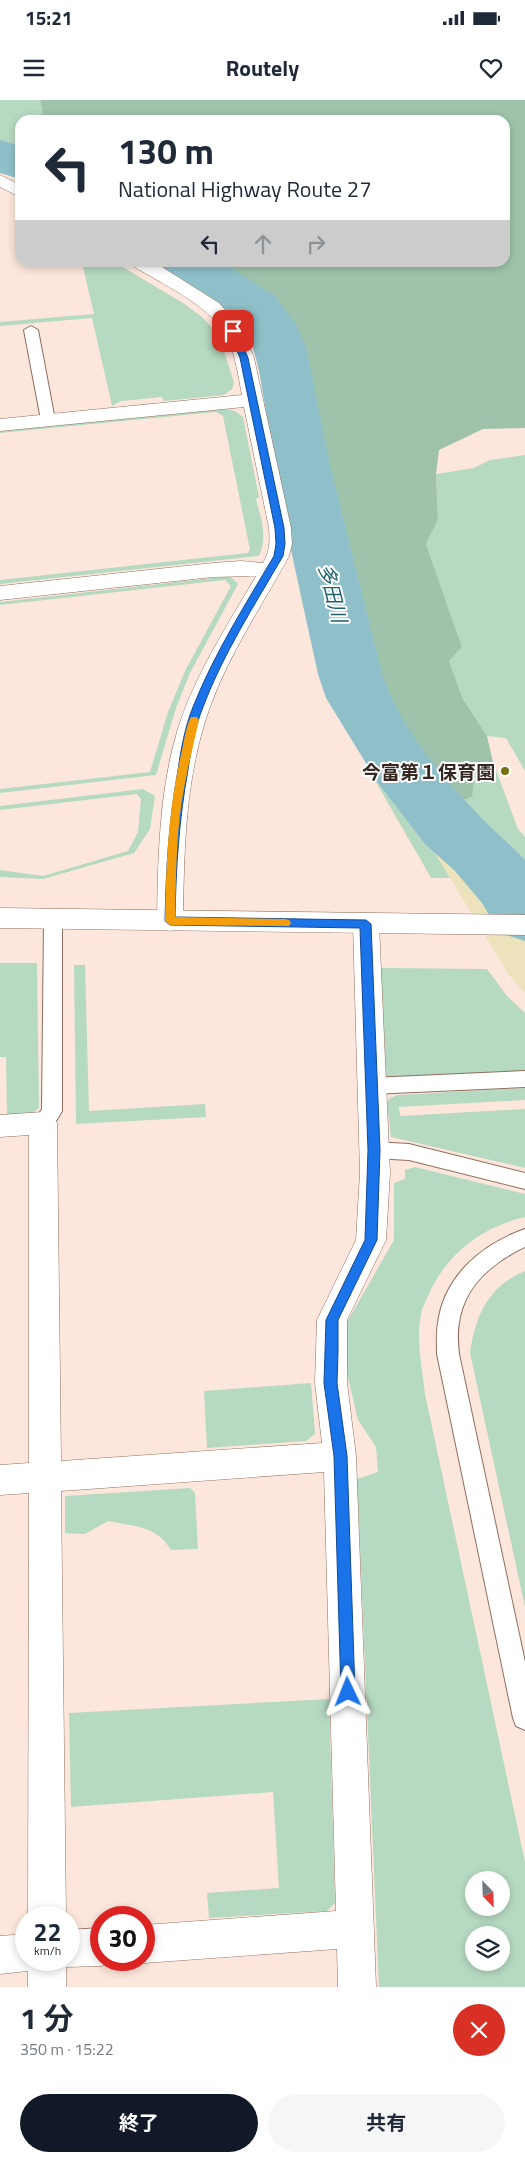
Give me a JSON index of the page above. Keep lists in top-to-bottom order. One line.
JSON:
{"water":["多田川"],"places":["今富第１保育園"],"north":"bottom right","page":{"status":"15:21","header":"Routely","turn":["130 m","National Highway Route 27"],"speed":"22 km/h","limit":"30","heading":["1 分","350 m · 15:22"],"buttons":["終了","共有"]}}
